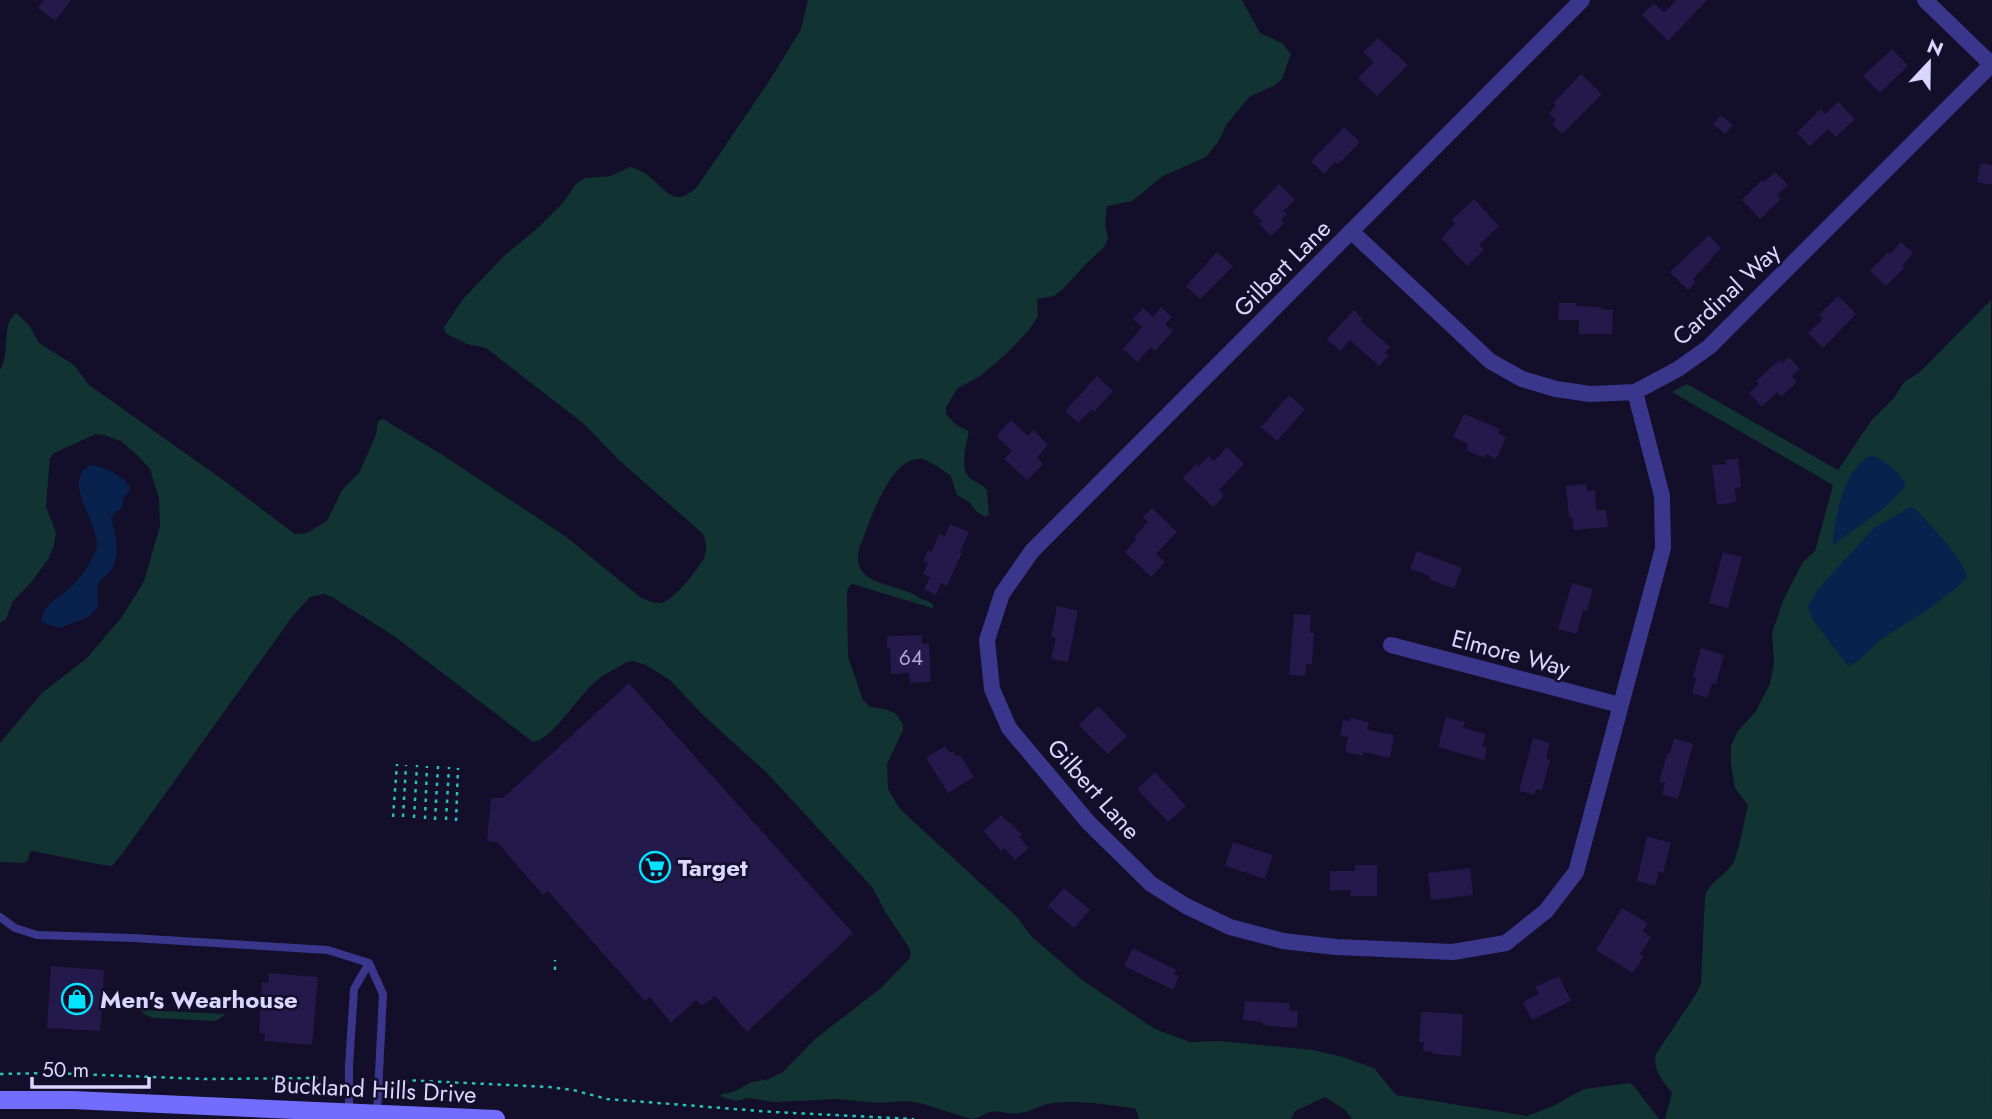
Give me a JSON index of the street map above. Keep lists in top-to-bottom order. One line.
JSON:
{"streets":{"street":["Gilbert Lane","Cardinal Way","Elmore Way","Buckland Hills Drive"]},"crossings":[["Gilbert Lane","Cardinal Way"],["Gilbert Lane","Elmore Way"]],"places":{"supermarket":["Target"],"shop":["Men's Wearhouse"]},"house_numbers":["64"],"scale_bar":"50 m","north":"top"}
